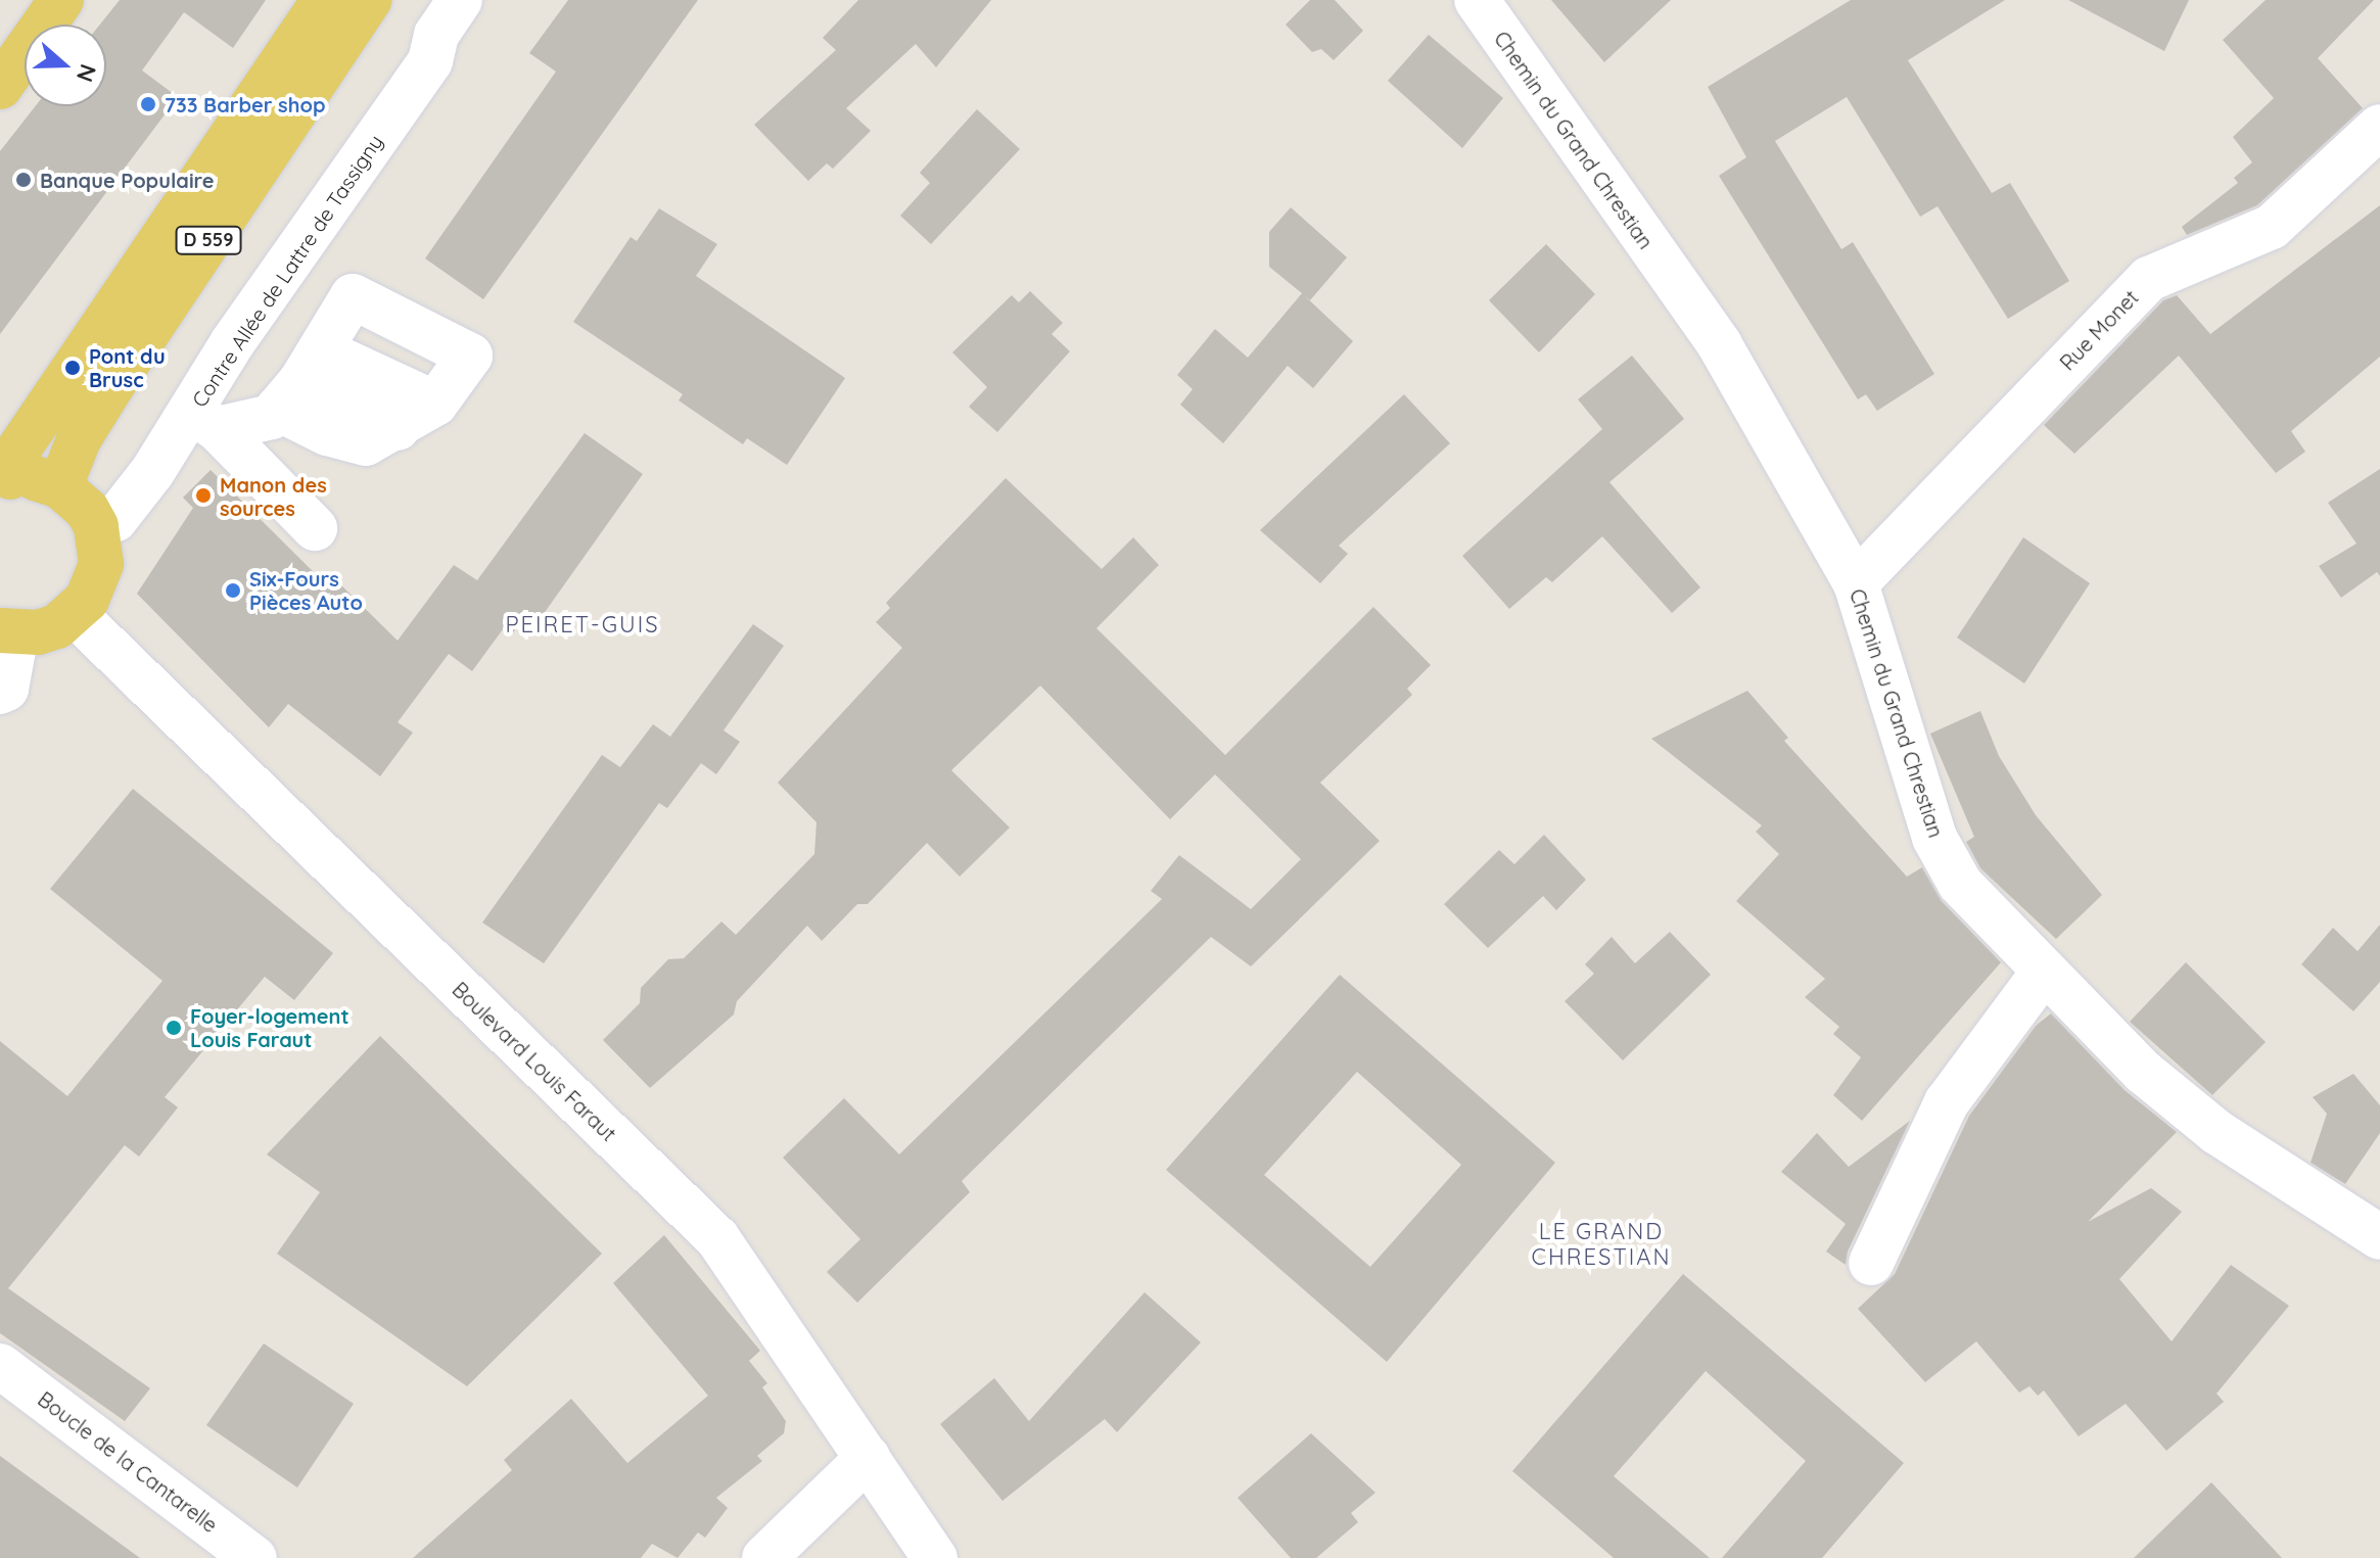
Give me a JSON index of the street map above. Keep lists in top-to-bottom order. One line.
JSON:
{"streets":{"main road":["D 559"],"street":["Chemin du Grand Chrestian","Contre Allée de Lattre de Tassigny","Rue Monet","Boulevard Louis Faraut","Boucle de la Cantarelle"]},"crossings":[["Chemin du Grand Chrestian","Rue Monet"]],"districts":["PEIRET-GUIS","LE GRAND CHRESTIAN"],"places":["733 Barber shop","Banque Populaire","Pont du Brusc","Manon des sources","Six-Fours Pièces Auto","Foyer-logement Louis Faraut"],"north":"right"}
